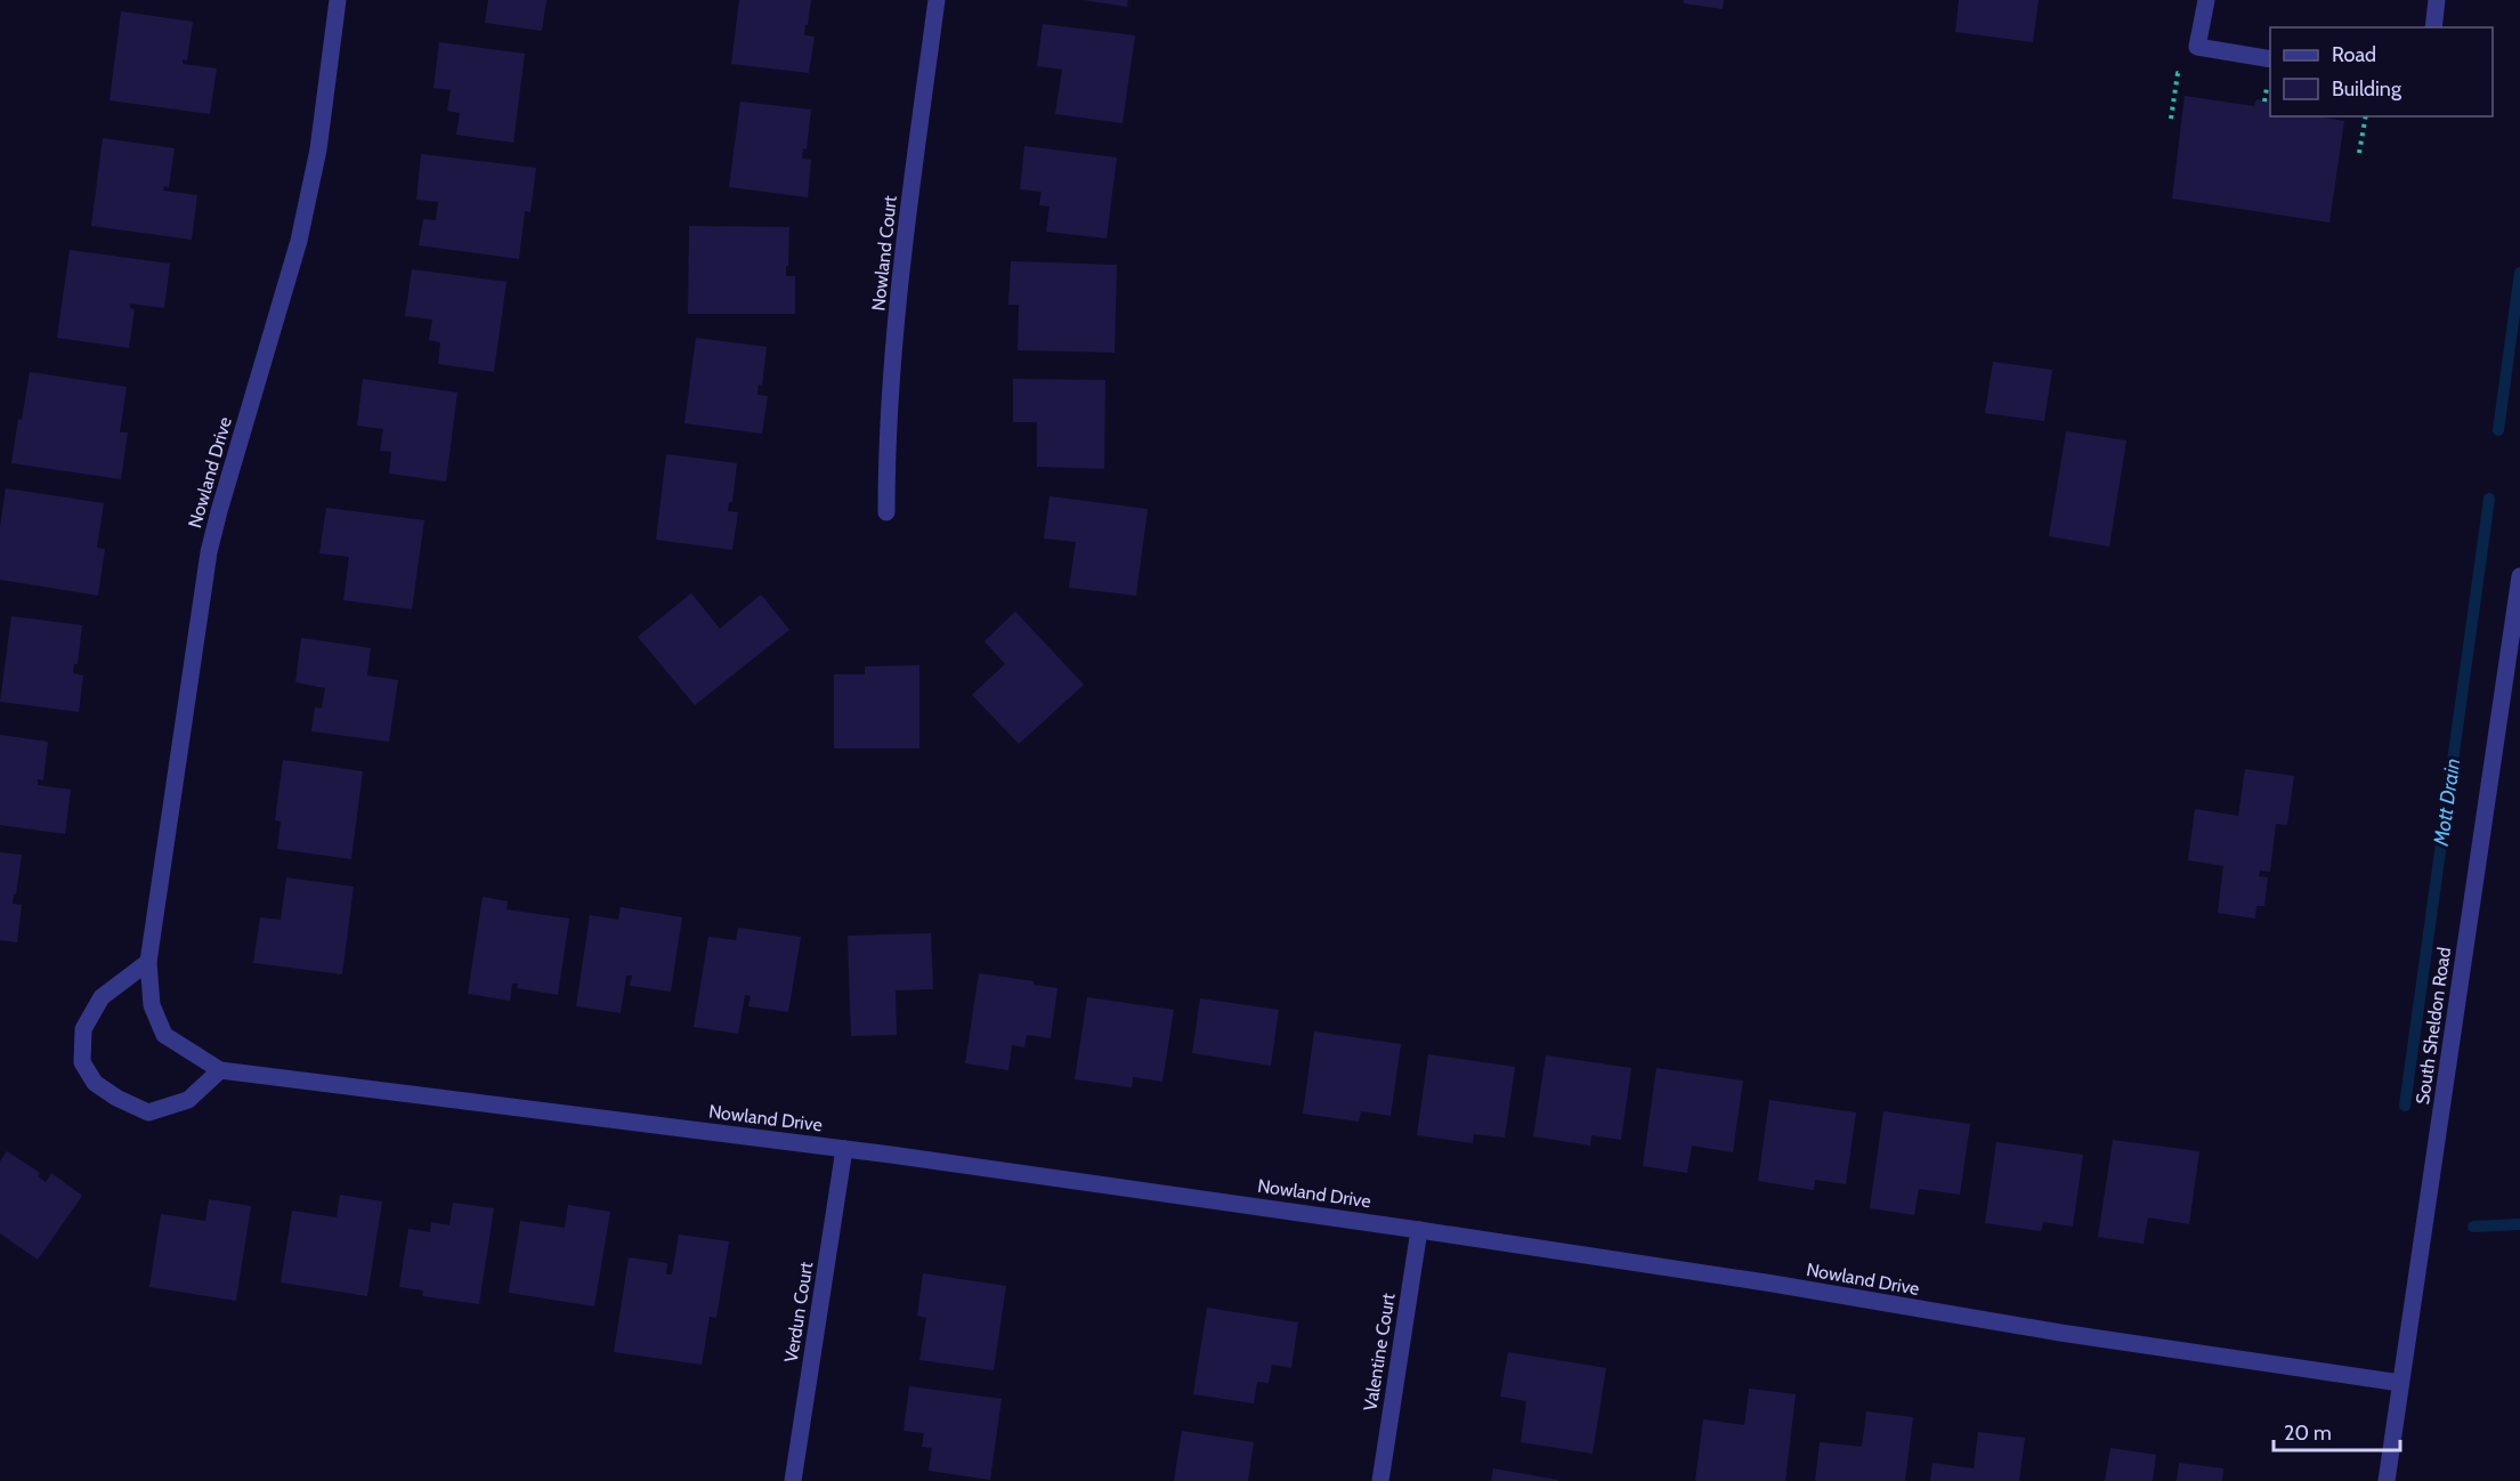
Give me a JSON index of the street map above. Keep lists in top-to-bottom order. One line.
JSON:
{"streets":{"street":["Nowland Court","Nowland Drive","South Sheldon Road","Verdun Court","Valentine Court"]},"crossings":[["Nowland Drive","South Sheldon Road"],["Nowland Drive","Verdun Court"],["Nowland Drive","Valentine Court"]],"water":["Mott Drain"],"legend":["Road","Building"],"scale_bar":"20 m"}
